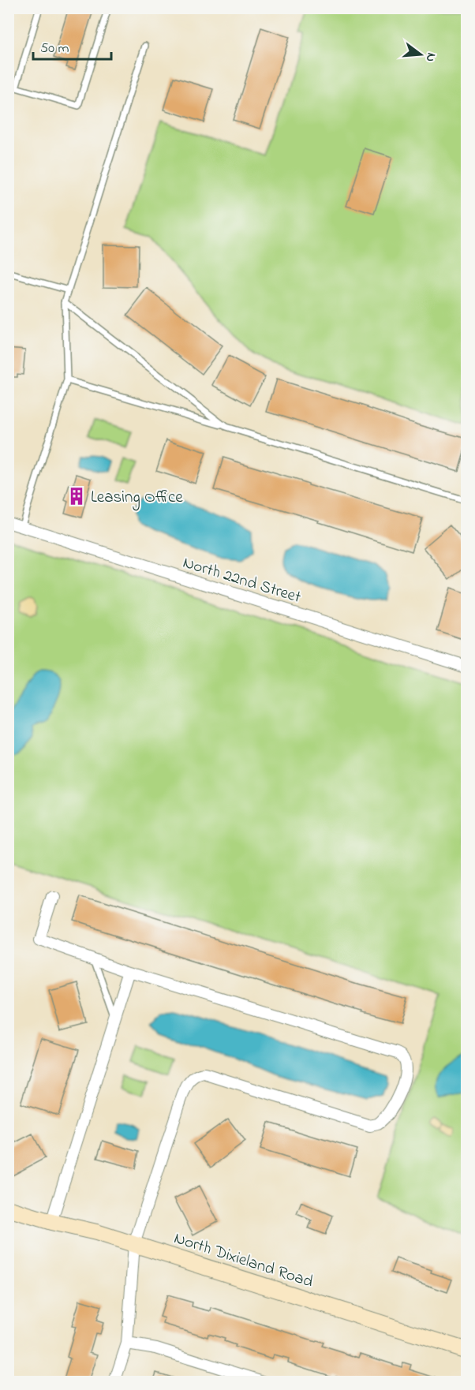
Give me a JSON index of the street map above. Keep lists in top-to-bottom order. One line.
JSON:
{"streets":{"street":["North 22nd Street","North Dixieland Road"]},"places":{"building":["Leasing Office"]},"scale_bar":"50 m","north":"right"}
